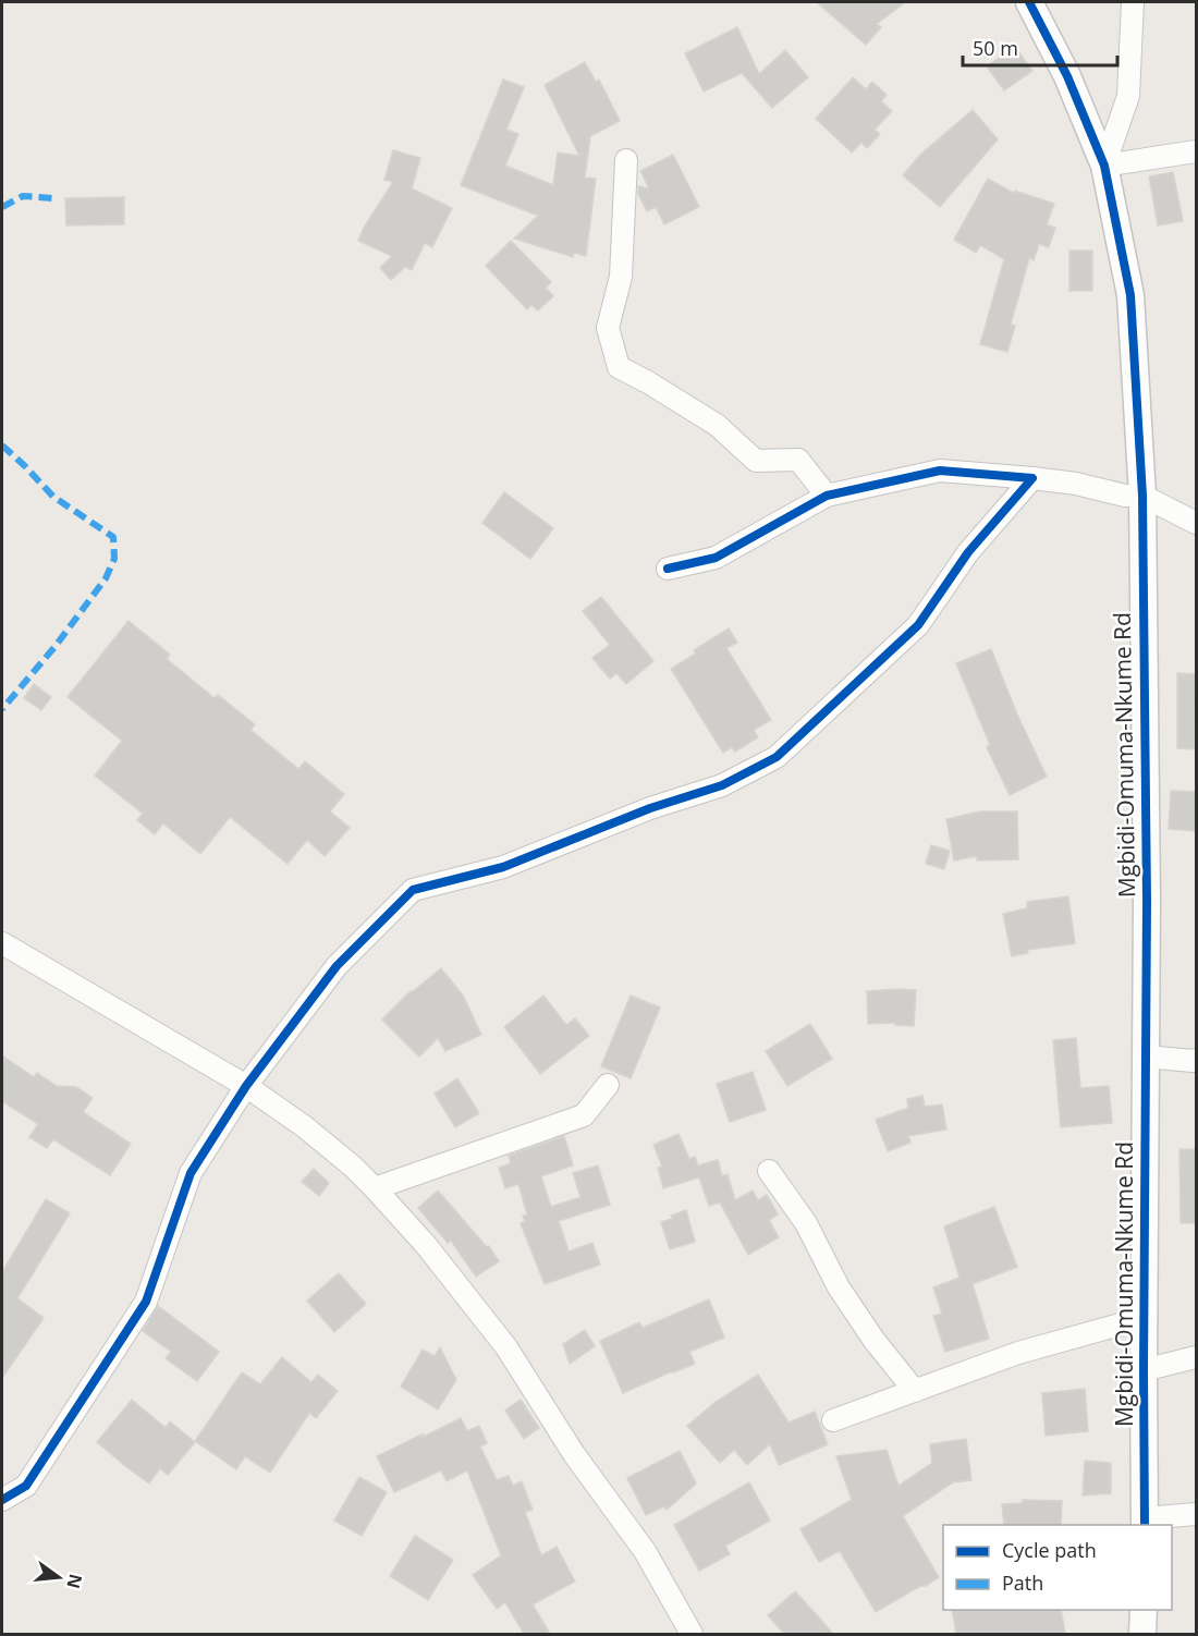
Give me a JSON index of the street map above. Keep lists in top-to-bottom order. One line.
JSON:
{"streets":{"street":["Mgbidi-Omuma-Nkume Rd"]},"legend":["Cycle path","Path"],"scale_bar":"50 m","north":"right"}
